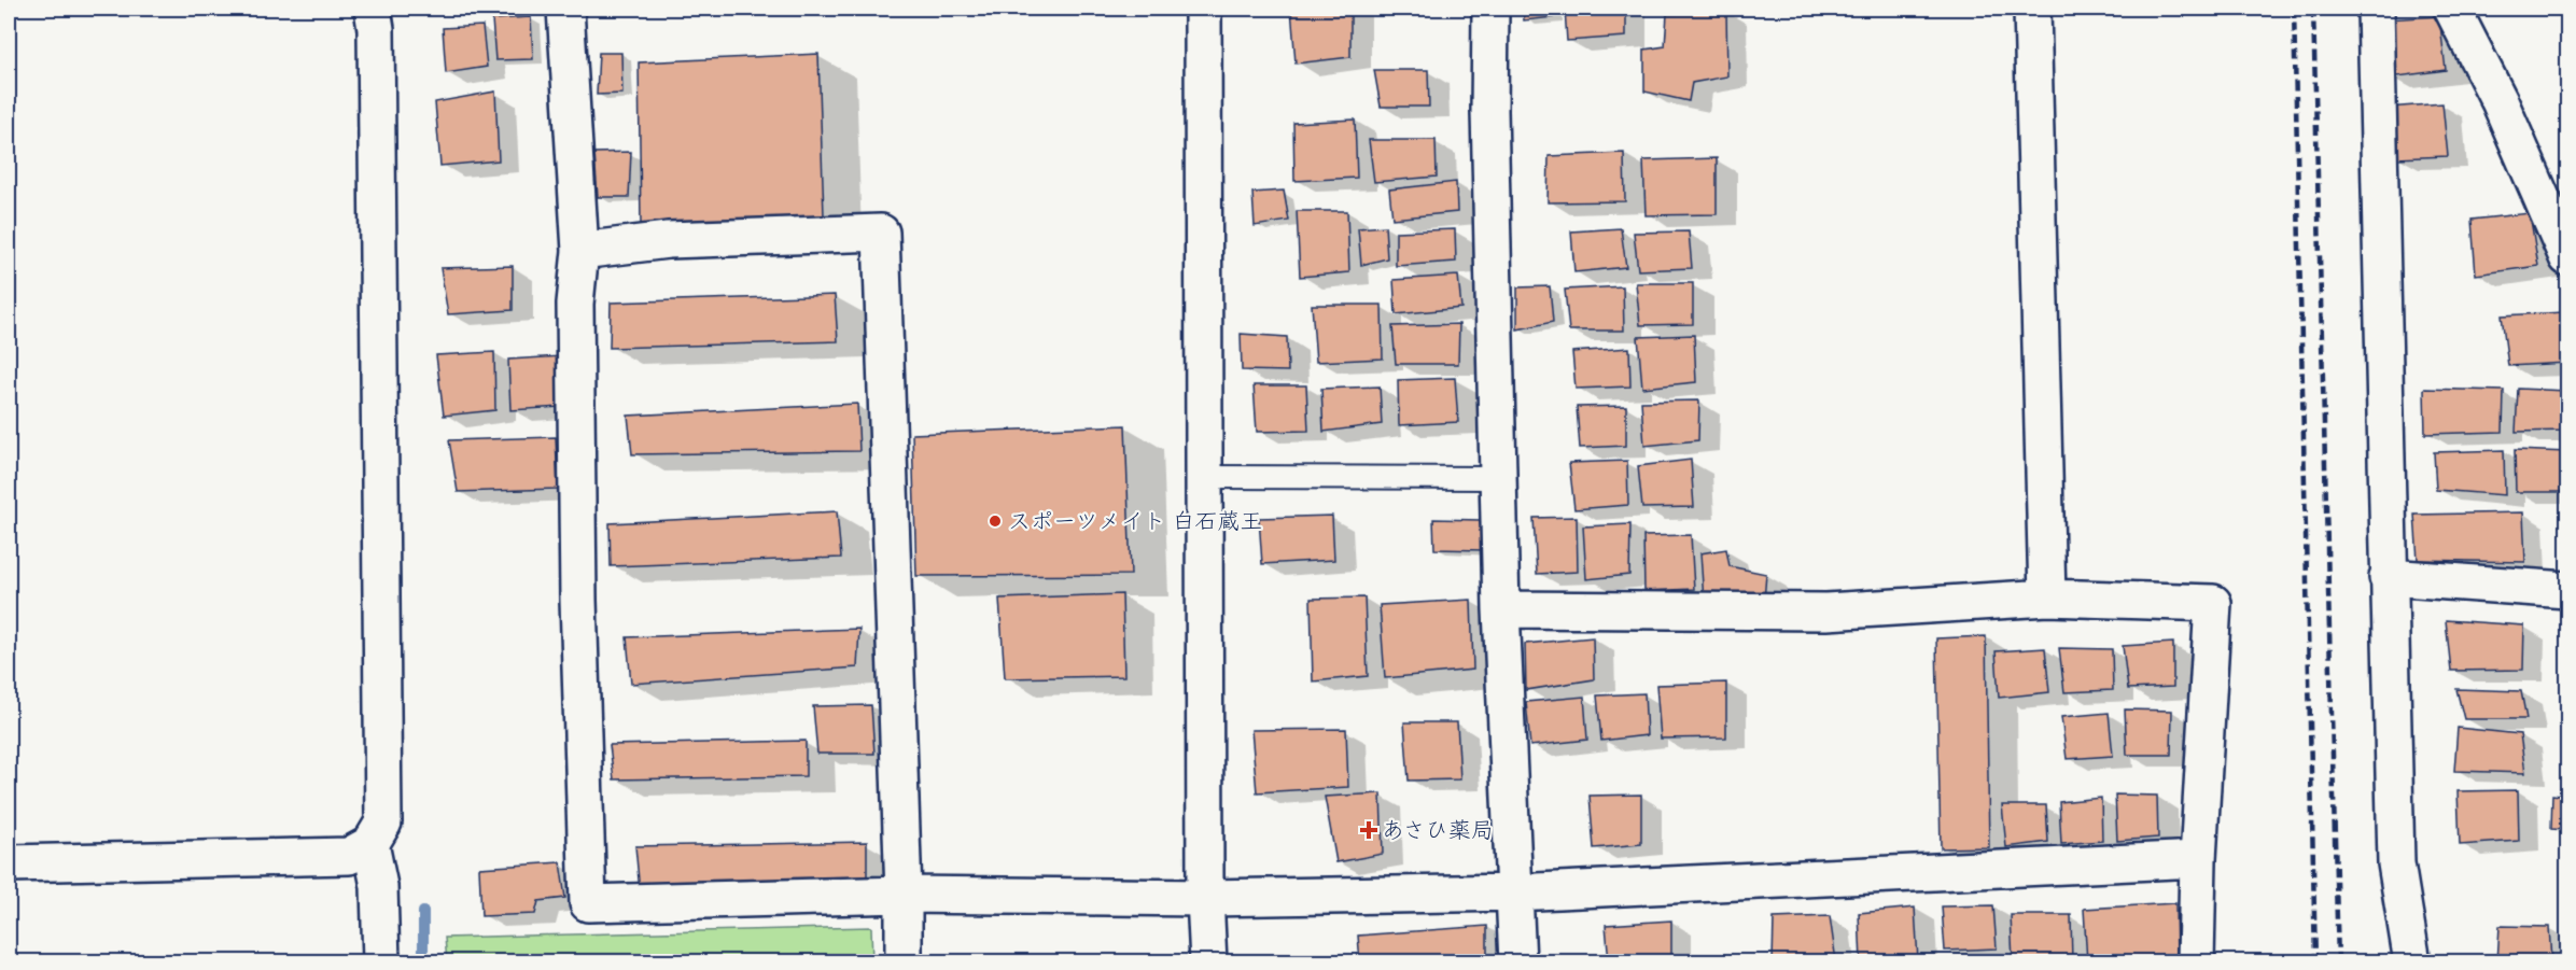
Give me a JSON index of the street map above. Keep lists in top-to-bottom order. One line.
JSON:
{"places":{"other":["スポーツメイト 白石蔵王"],"health":["あさひ薬局"]}}
